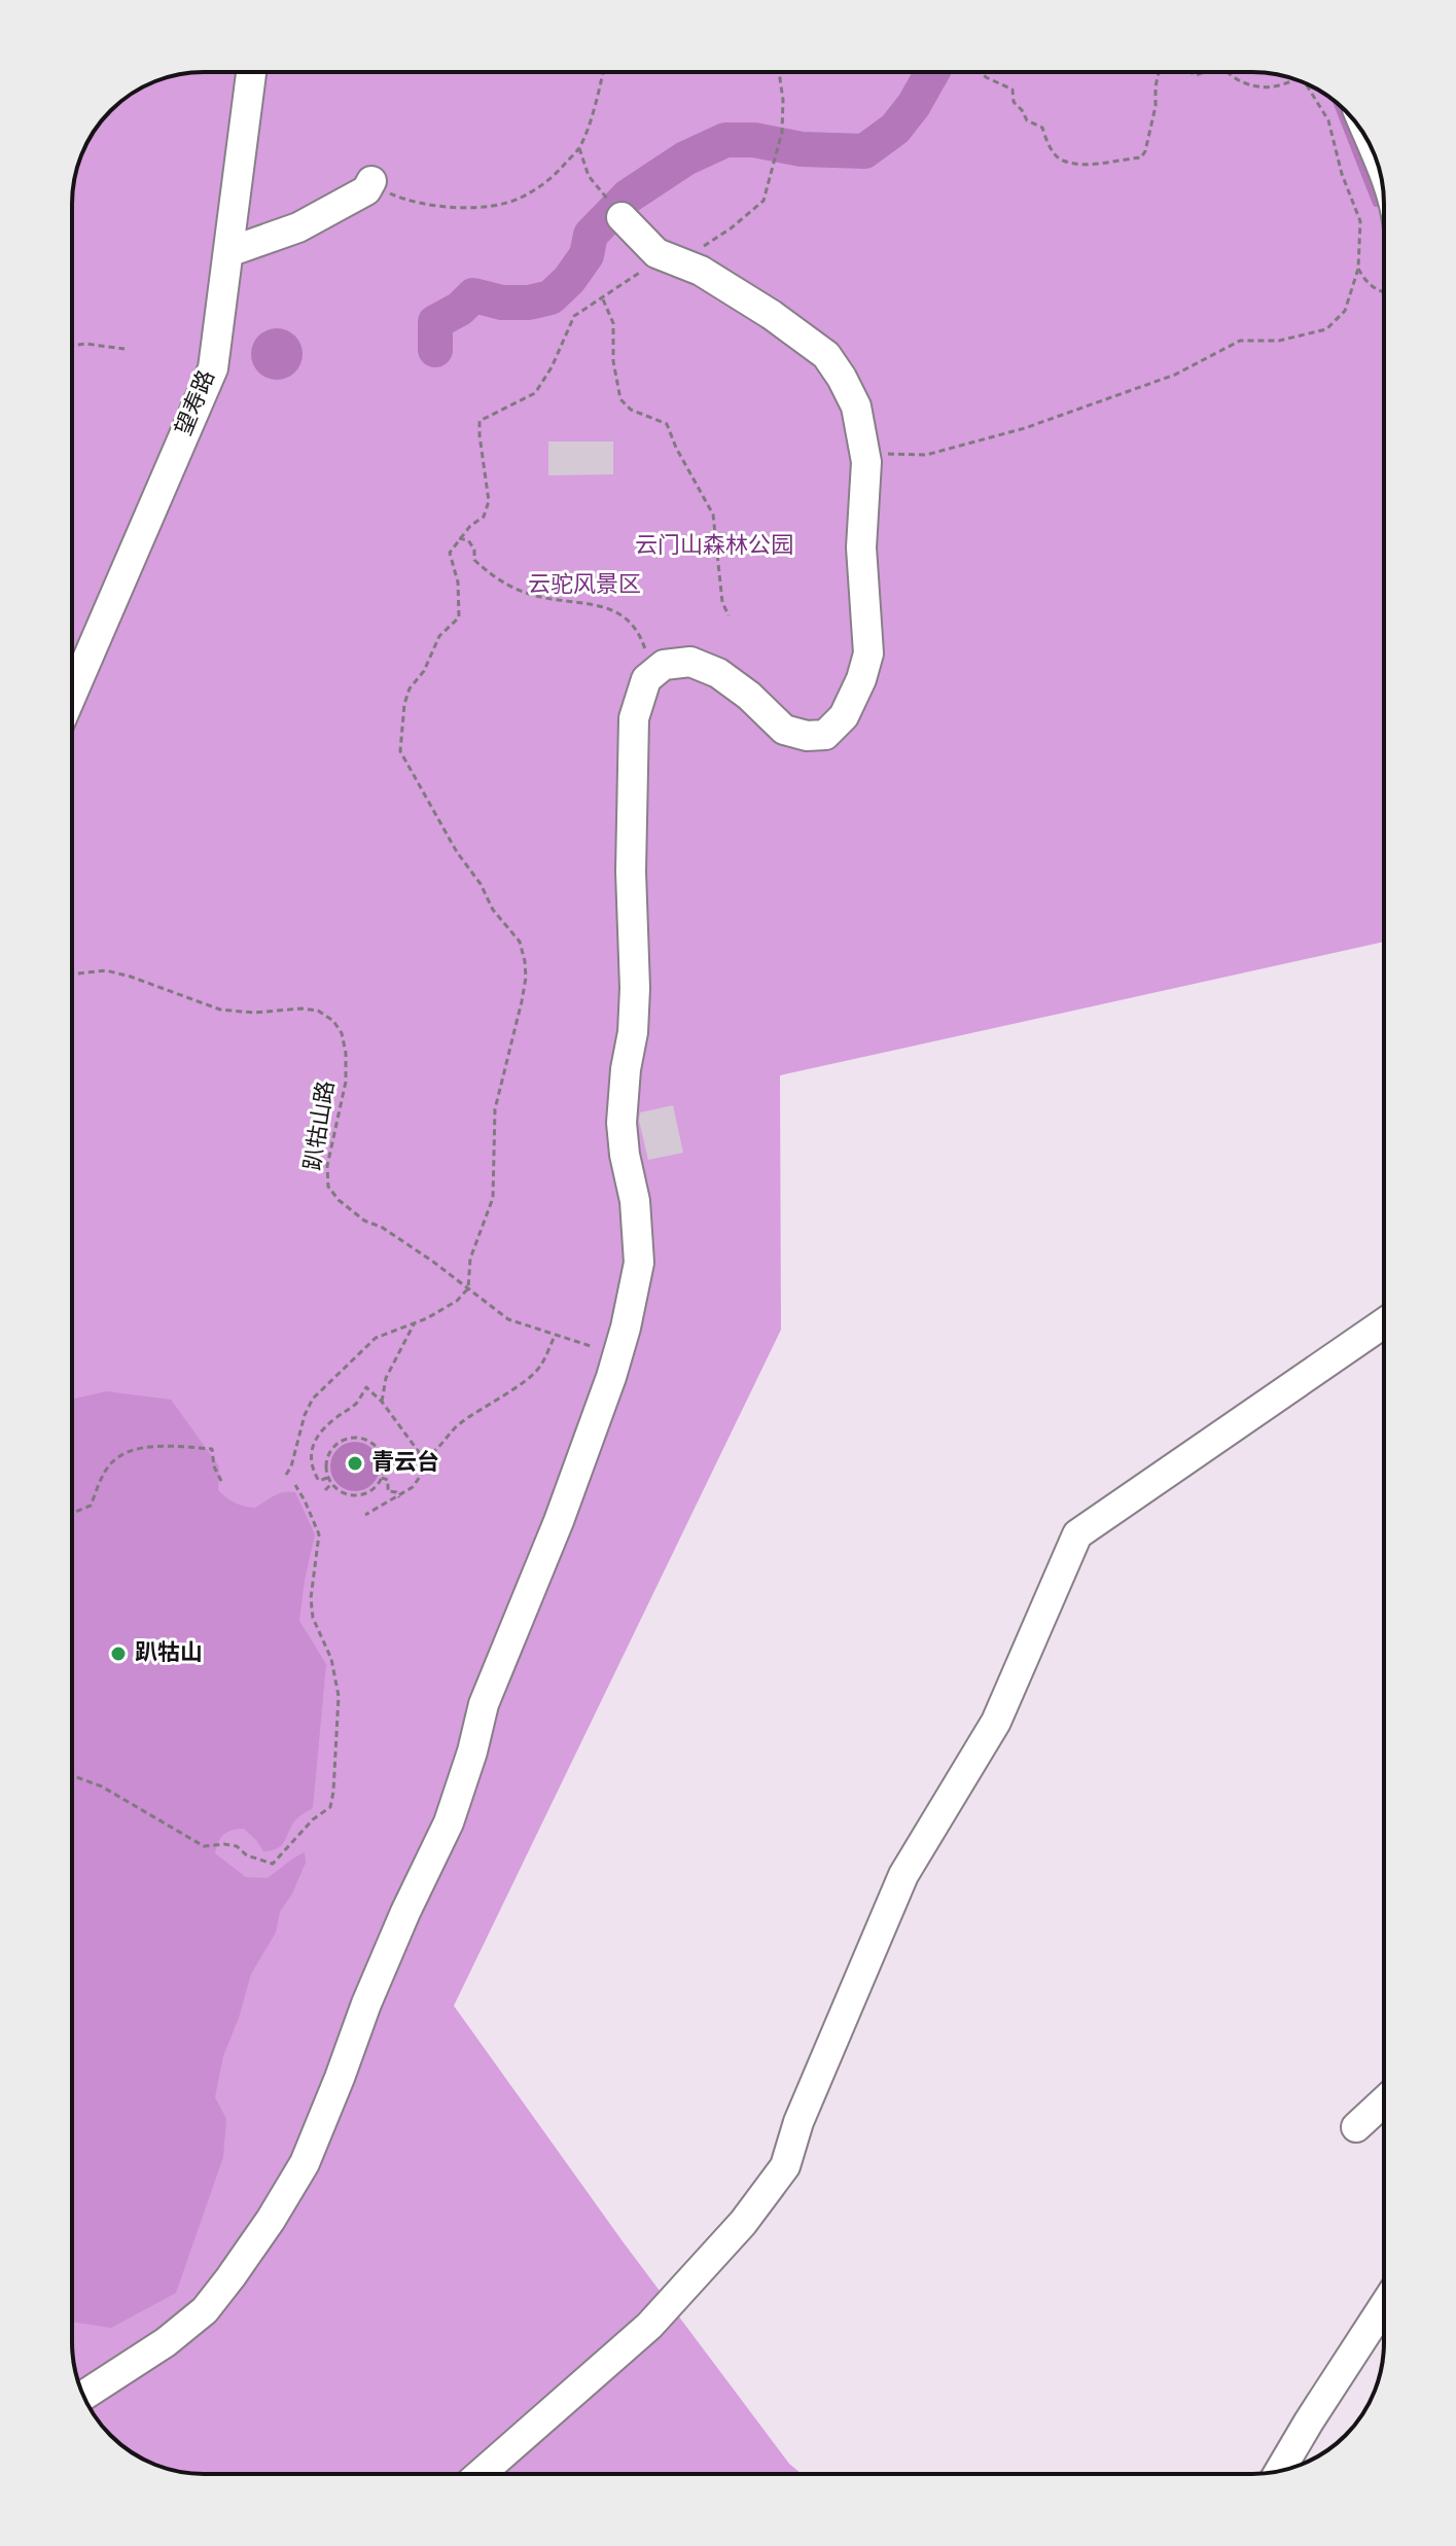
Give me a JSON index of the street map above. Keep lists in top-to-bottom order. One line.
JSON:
{"streets":{"street":["望寿路"],"path":["趴牯山路"]},"parks":["云门山森林公园","云驼风景区"],"places":["青云台","趴牯山"]}
